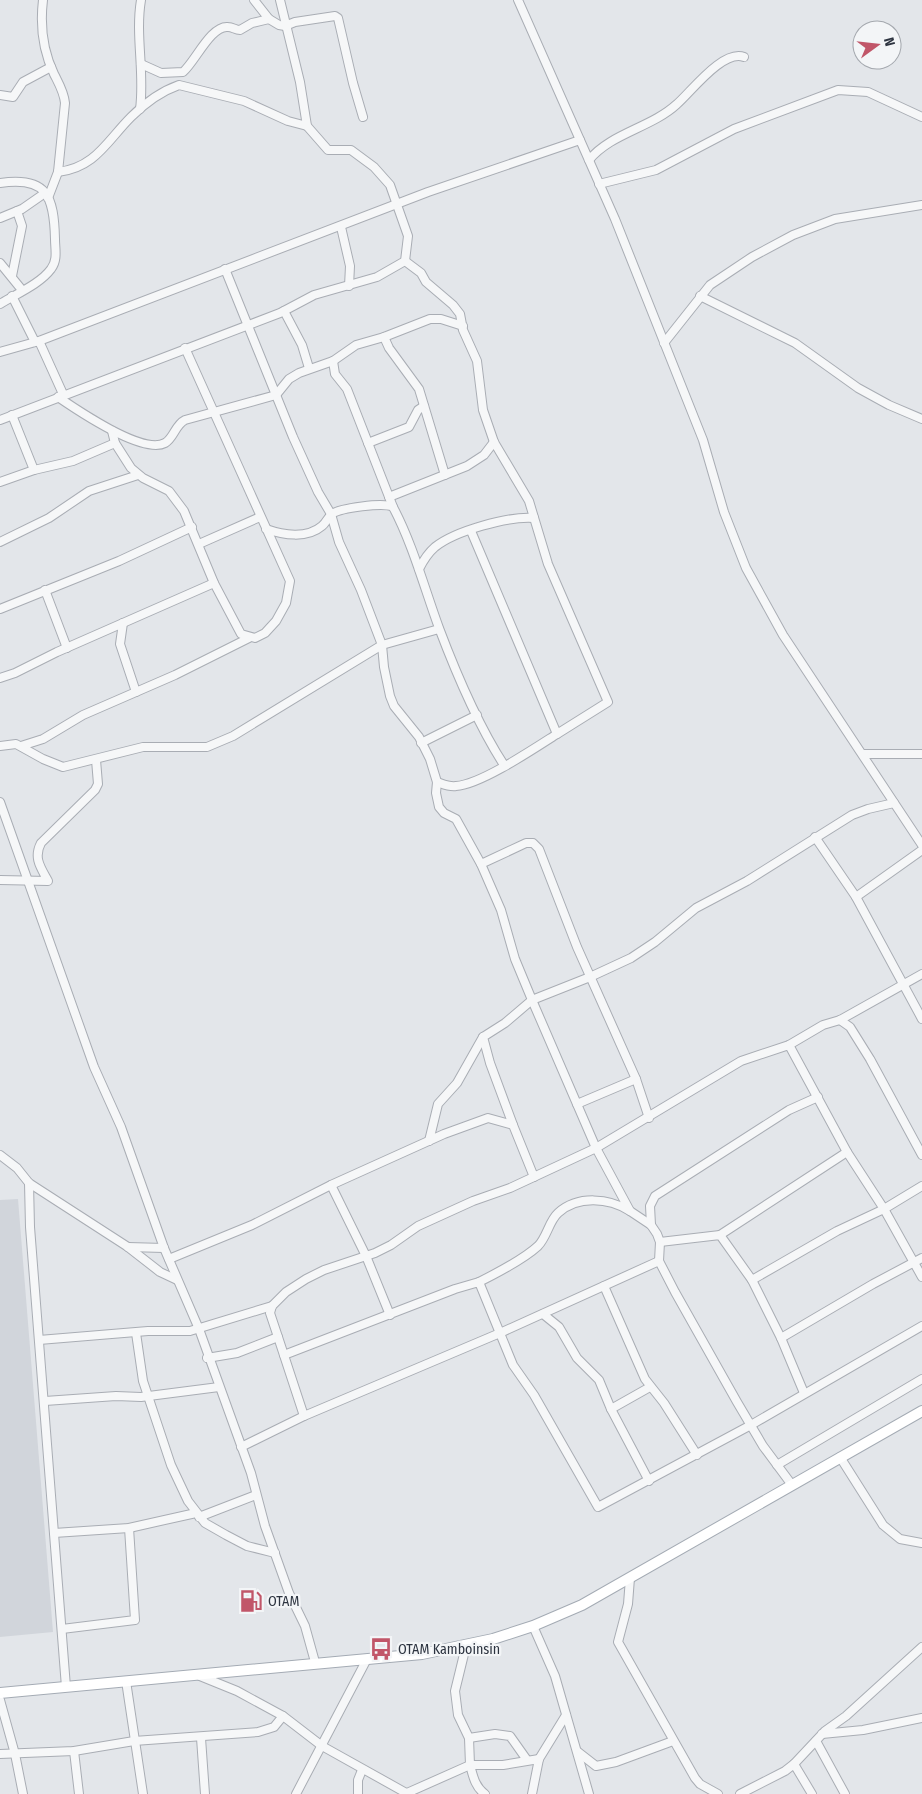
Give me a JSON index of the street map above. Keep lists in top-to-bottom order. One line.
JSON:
{"places":{"fuel station":["OTAM"],"bus stop":["OTAM Kamboinsin"]},"north":"right"}
